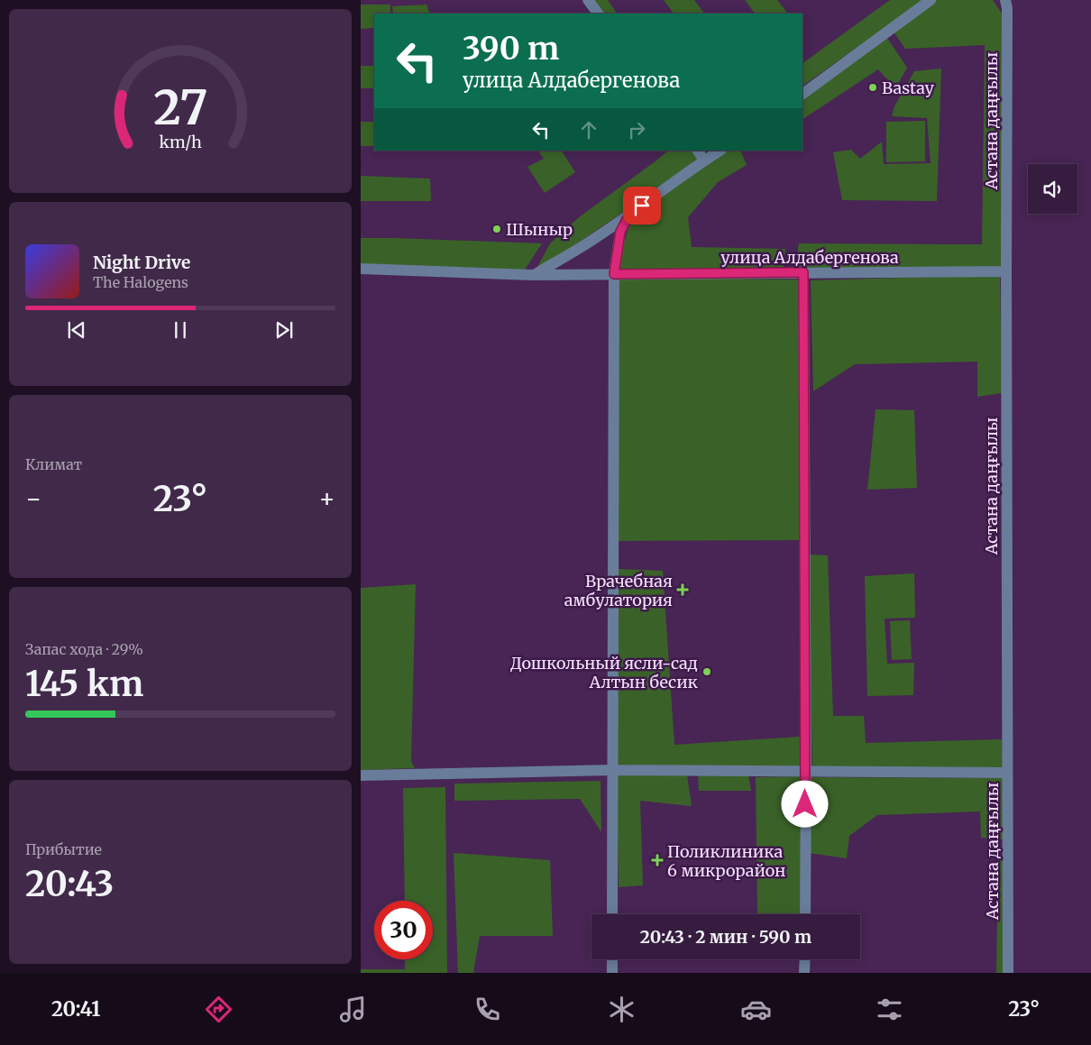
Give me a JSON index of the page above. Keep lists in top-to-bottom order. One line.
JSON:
{"streets":{"street":["Астана даңғылы","улица Алдабергенова"]},"crossings":[["Астана даңғылы","улица Алдабергенова"]],"places":{"other":["Bastay","Шыныр","Дошкольный ясли-сад Алтын бесик"],"health":["Врачебная амбулатория","Поликлиника 6 микрорайон"]},"page":{"turn":["390 m","улица Алдабергенова"],"song":["Night Drive","The Halogens"],"tile":["Климат",["Запас хода · 29%","145 km"],["Прибытие","20:43"]],"heat":["−","23°","+"],"limit":"30","trip":"20:43 · 2 мин · 590 m","tabs":["20:41","23°"],"gauge":["27","km/h"]}}
